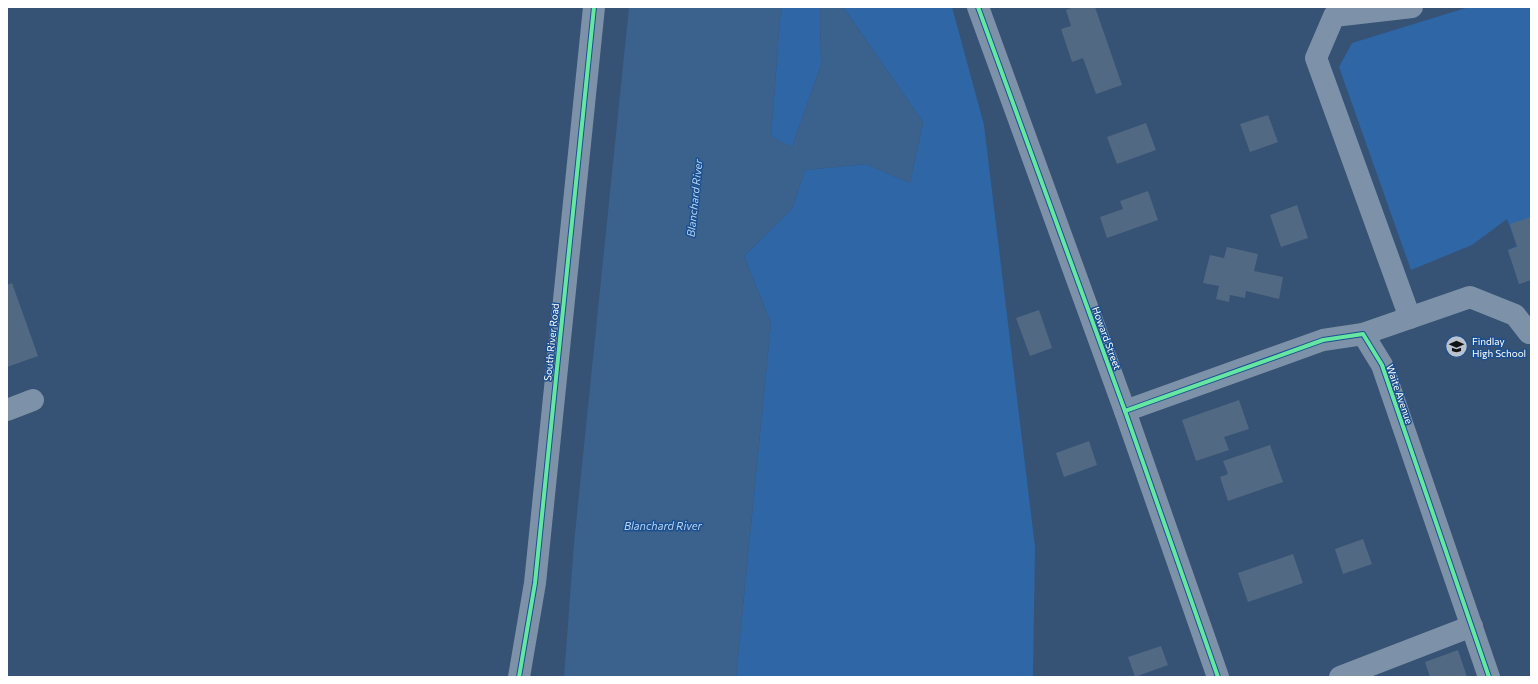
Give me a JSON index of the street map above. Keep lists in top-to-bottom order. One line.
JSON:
{"streets":{"street":["Howard Street","South River Road","Waite Avenue"]},"water":["Blanchard River"],"places":{"school or university":["Findlay High School"]}}
